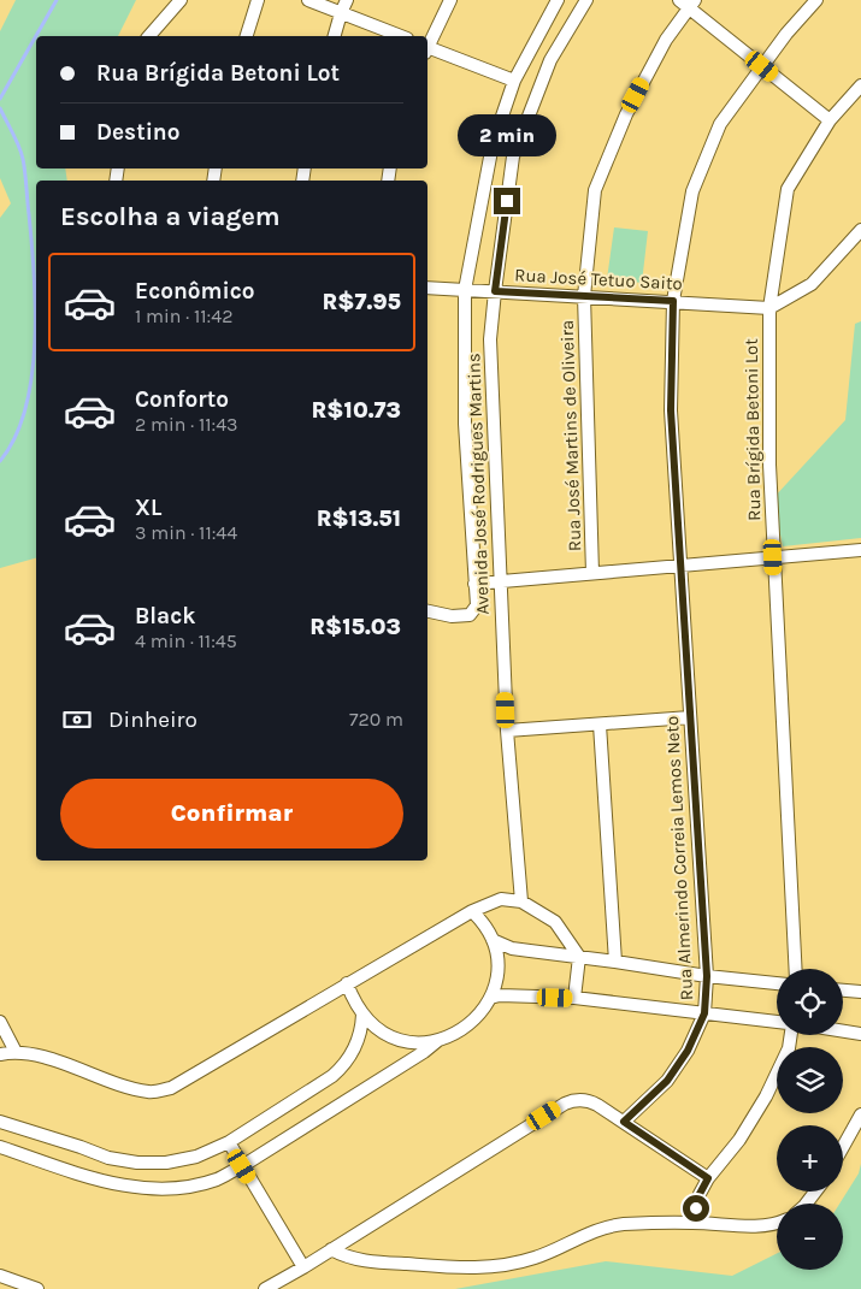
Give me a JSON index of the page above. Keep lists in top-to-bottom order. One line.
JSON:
{"streets":{"street":["Rua José Tetuo Saito","Rua Brígida Betoni Lot","Rua José Martins de Oliveira","Avenida José Rodrigues Martins","Rua Almerindo Correia Lemos Neto"]},"crossings":[["Rua José Tetuo Saito","Rua Brígida Betoni Lot"],["Rua José Tetuo Saito","Rua José Martins de Oliveira"],["Rua José Tetuo Saito","Avenida José Rodrigues Martins"],["Rua José Tetuo Saito","Rua Almerindo Correia Lemos Neto"]],"page":{"banner":["Rua Brígida Betoni Lot","Destino"],"bubble":"2 min","heading":"Escolha a viagem","list":[{"name":"Econômico","note":"1 min · 11:42","value":"R$7.95"},{"name":"Conforto","note":"2 min · 11:43","value":"R$10.73"},{"name":"XL","note":"3 min · 11:44","value":"R$13.51"},{"name":"Black","note":"4 min · 11:45","value":"R$15.03"}],"pay":["Dinheiro","720 m"],"buttons":"Confirmar","map_buttons":["+","−"]}}
